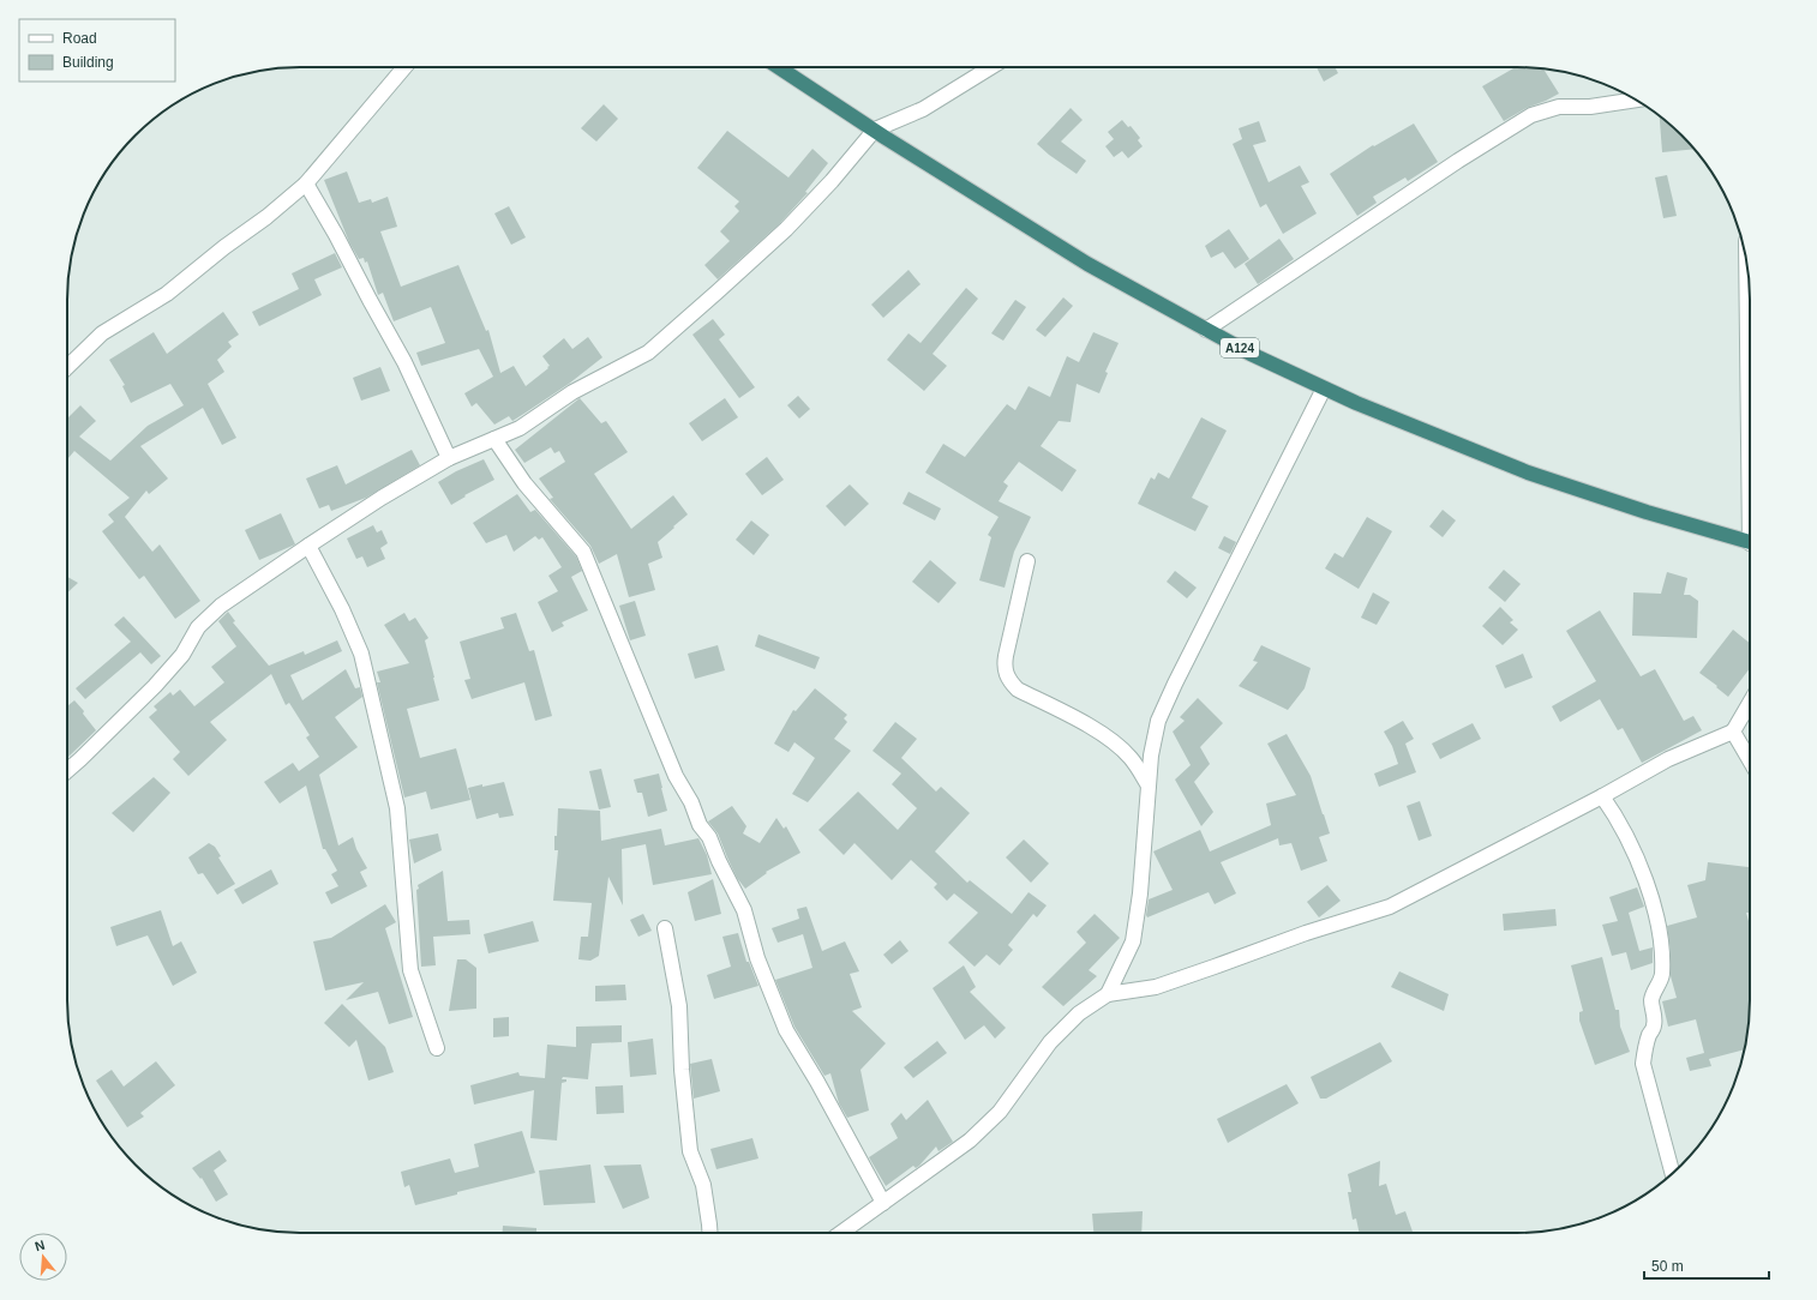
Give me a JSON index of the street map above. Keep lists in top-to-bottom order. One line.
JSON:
{"streets":{"highway":["A124"]},"legend":["Road","Building"],"scale_bar":"50 m","north":"top"}
